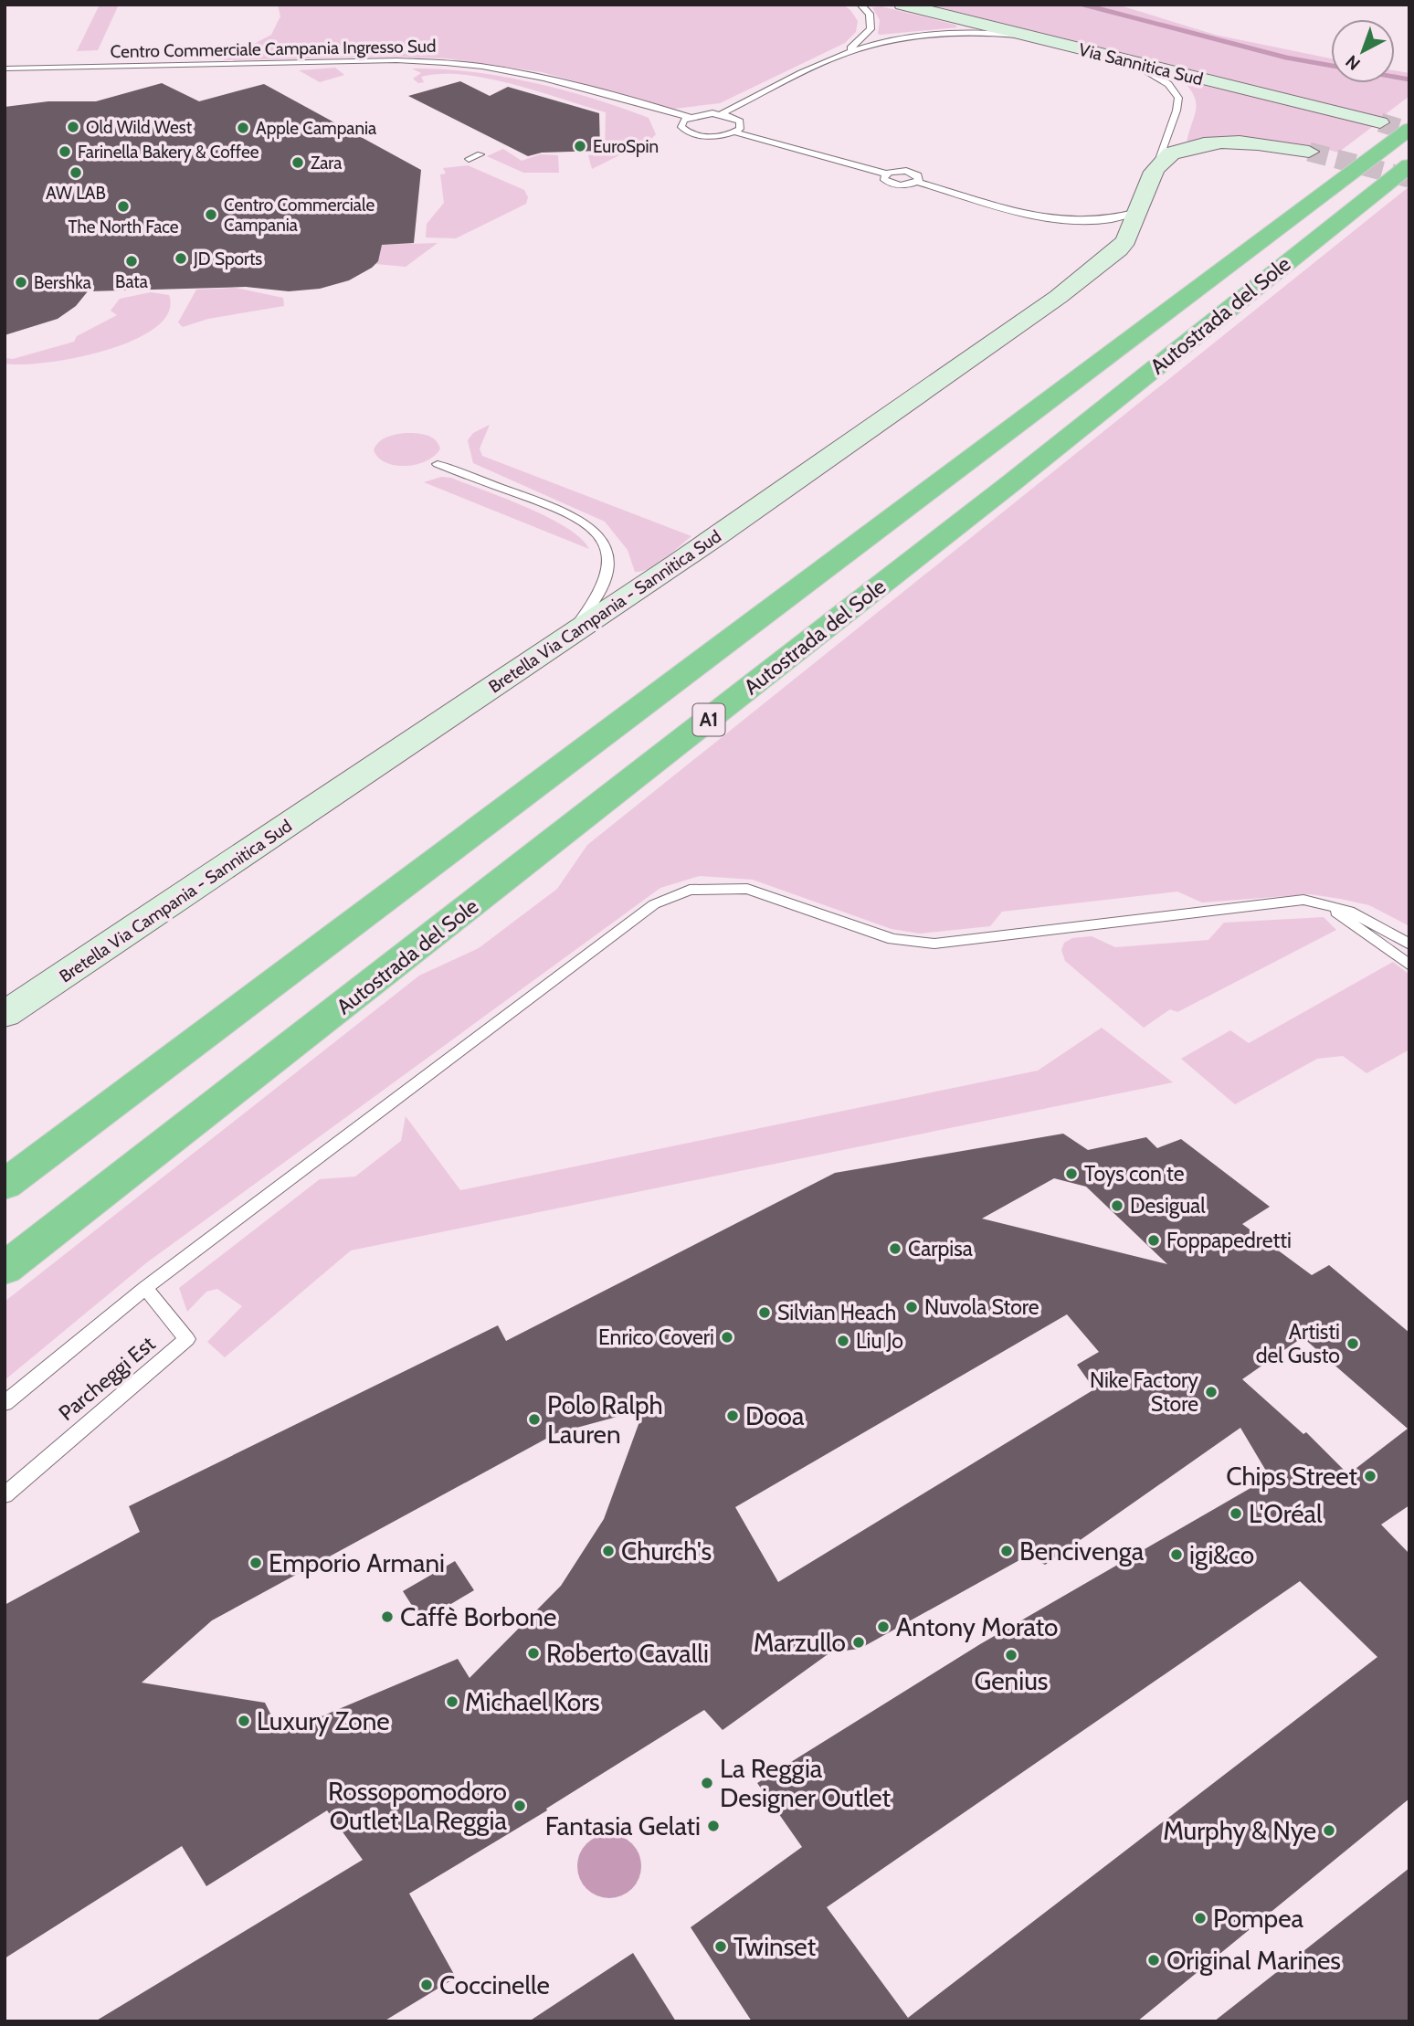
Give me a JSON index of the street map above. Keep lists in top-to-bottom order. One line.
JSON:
{"streets":{"highway":["Autostrada del Sole","A1"],"street":["Via Sannitica Sud","Bretella Via Campania - Sannitica Sud"],"lane":["Centro Commerciale Campania Ingresso Sud","Parcheggi Est"]},"crossings":[["Centro Commerciale Campania Ingresso Sud","Via Sannitica Sud"]],"places":["Old Wild West","Apple Campania","EuroSpin","Farinella Bakery & Coffee","Zara","AW LAB","The North Face","Centro Commerciale Campania","JD Sports","Bata","Bershka","Toys con te","Desigual","Foppapedretti","Carpisa","Nuvola Store","Silvian Heach","Enrico Coveri","Liu Jo","Artisti del Gusto","Nike Factory Store","Dooa","Polo Ralph Lauren","Chips Street","L'Oréal","Church's","Bencivenga","igi&co","Emporio Armani","Caffè Borbone","Antony Morato","Marzullo","Roberto Cavalli","Genius","Michael Kors","Luxury Zone","La Reggia Designer Outlet","Rossopomodoro Outlet La Reggia","Fantasia Gelati","Murphy & Nye","Pompea","Twinset","Original Marines","Coccinelle"],"north":"bottom left"}
